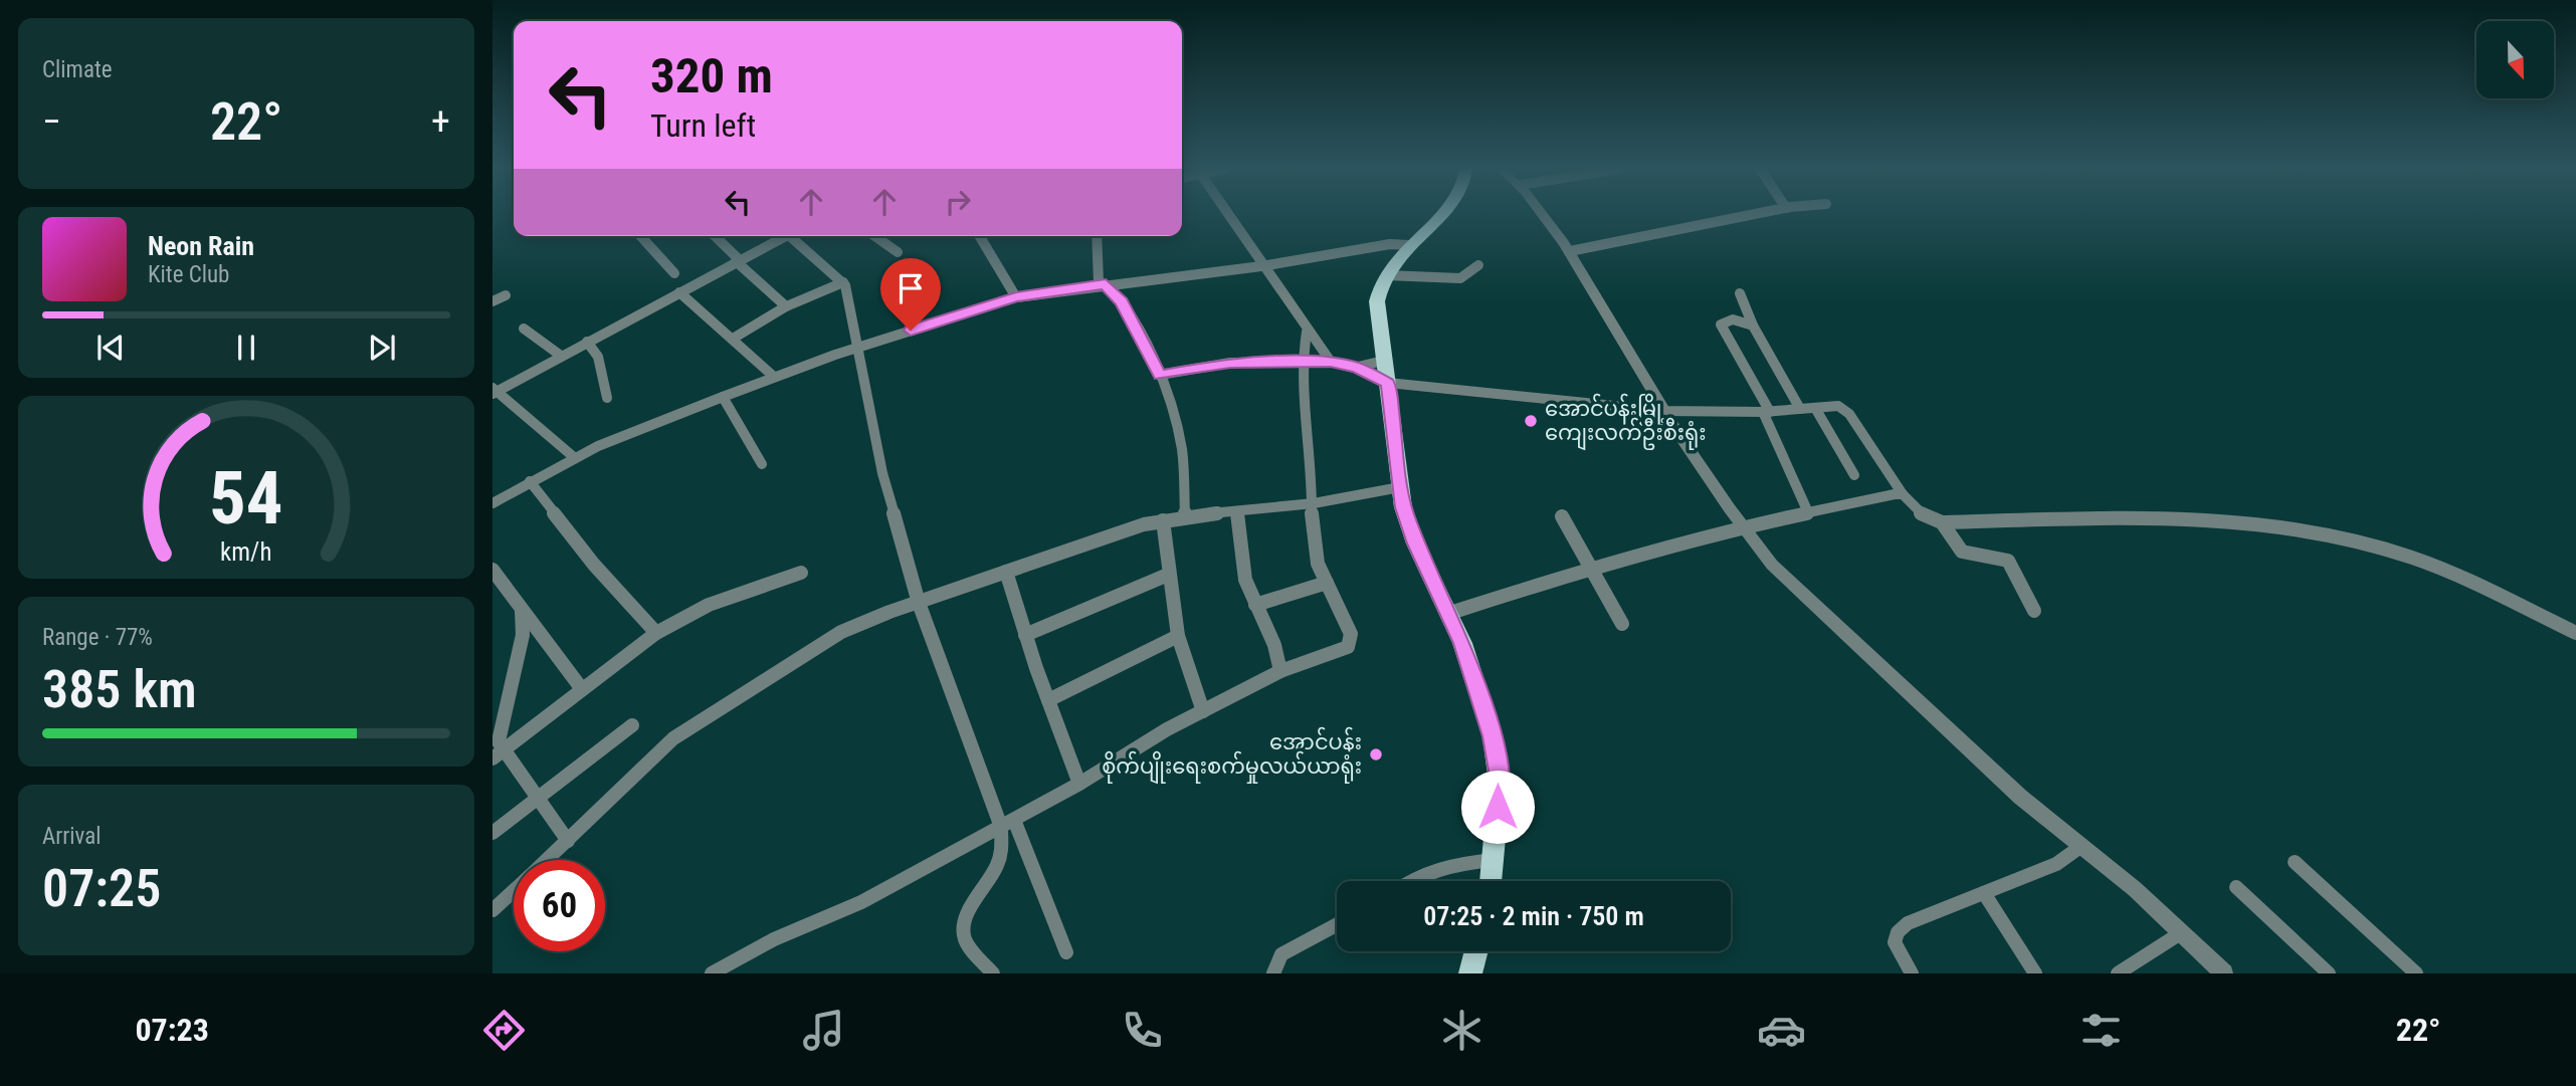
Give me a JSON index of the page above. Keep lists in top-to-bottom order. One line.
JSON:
{"places":["အောင်ပန်းမြို့ ကျေးလက်ဦးစီးရုံး","အောင်ပန်း စိုက်ပျိုးရေးစက်မှုလယ်ယာရုံး"],"north":"bottom","page":{"tile":["Climate",["Range · 77%","385 km"],["Arrival","07:25"]],"turn":["320 m","Turn left"],"heat":["−","22°","+"],"song":["Neon Rain","Kite Club"],"limit":"60","trip":"07:25 · 2 min · 750 m","tabs":["07:23","22°"],"gauge":["54","km/h"]}}
